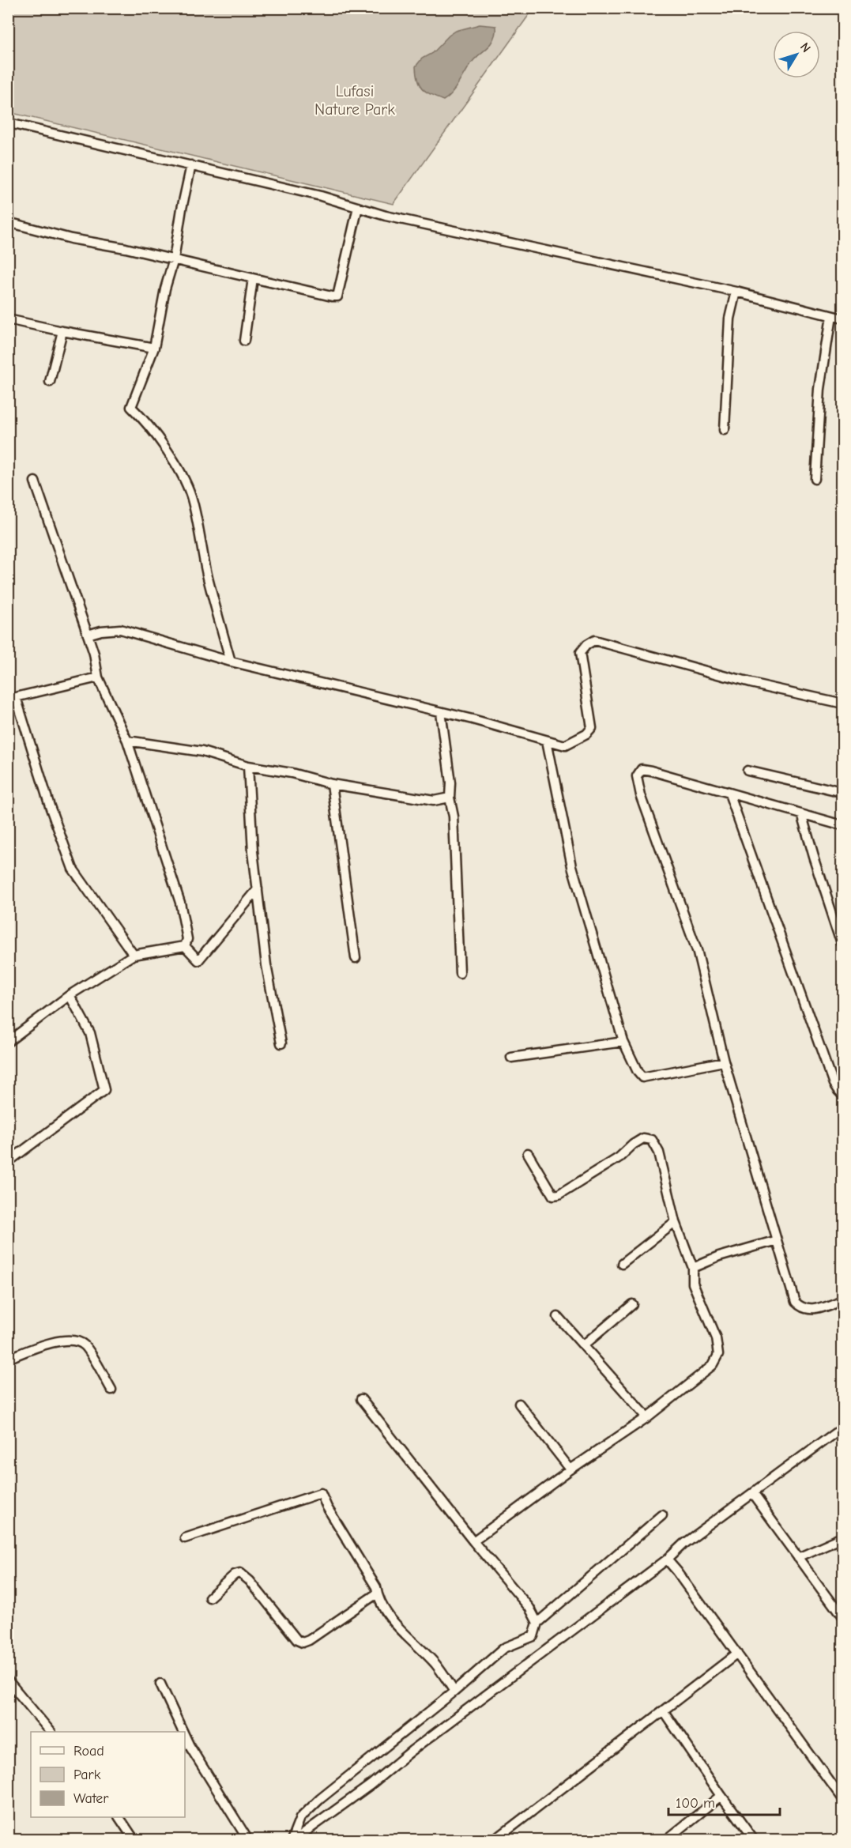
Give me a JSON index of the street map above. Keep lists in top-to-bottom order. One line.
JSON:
{"parks":["Lufasi Nature Park"],"legend":["Road","Park","Water"],"scale_bar":"100 m","north":"top right"}
